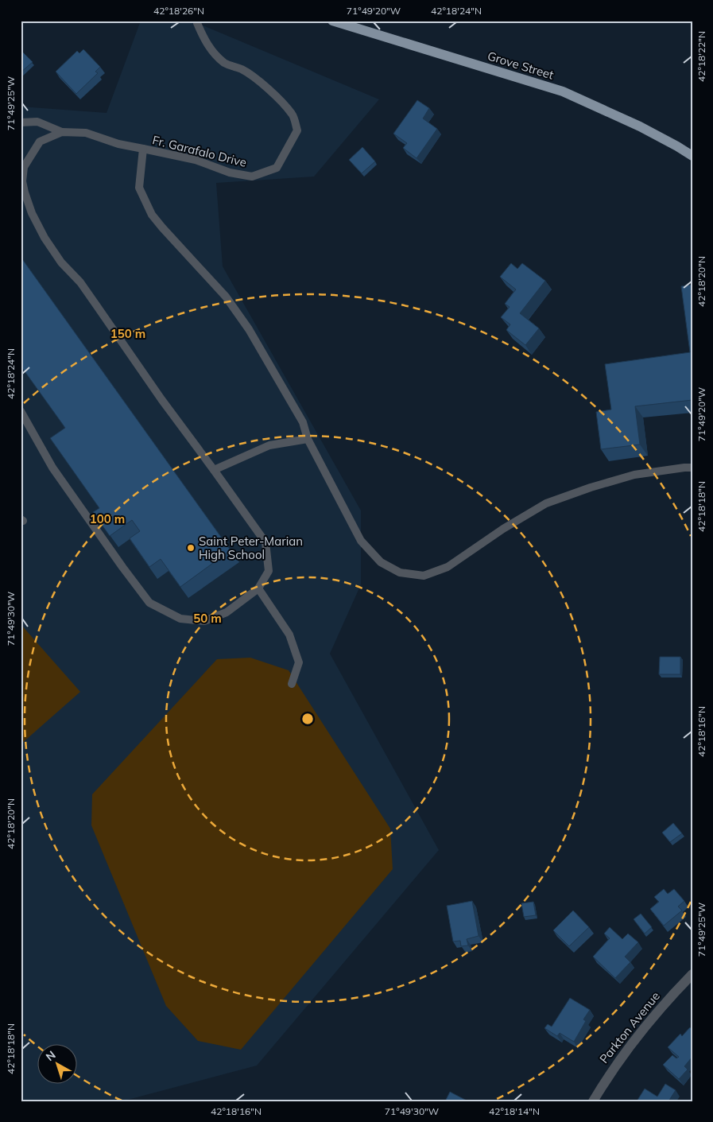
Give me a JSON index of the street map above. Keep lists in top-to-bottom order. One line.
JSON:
{"streets":{"main road":["Grove Street"],"street":["Parkton Avenue"],"lane":["Fr. Garafalo Drive"]},"places":["Saint Peter-Marian High School"],"north":"top left","coordinates":["42°18'26\"N","71°49'20\"W","42°18'24\"N","42°18'22\"N","71°49'25\"W","42°18'20\"N","42°18'18\"N","71°49'30\"W","42°18'16\"N","42°18'14\"N"],"rings":["150 m","100 m","50 m"]}
